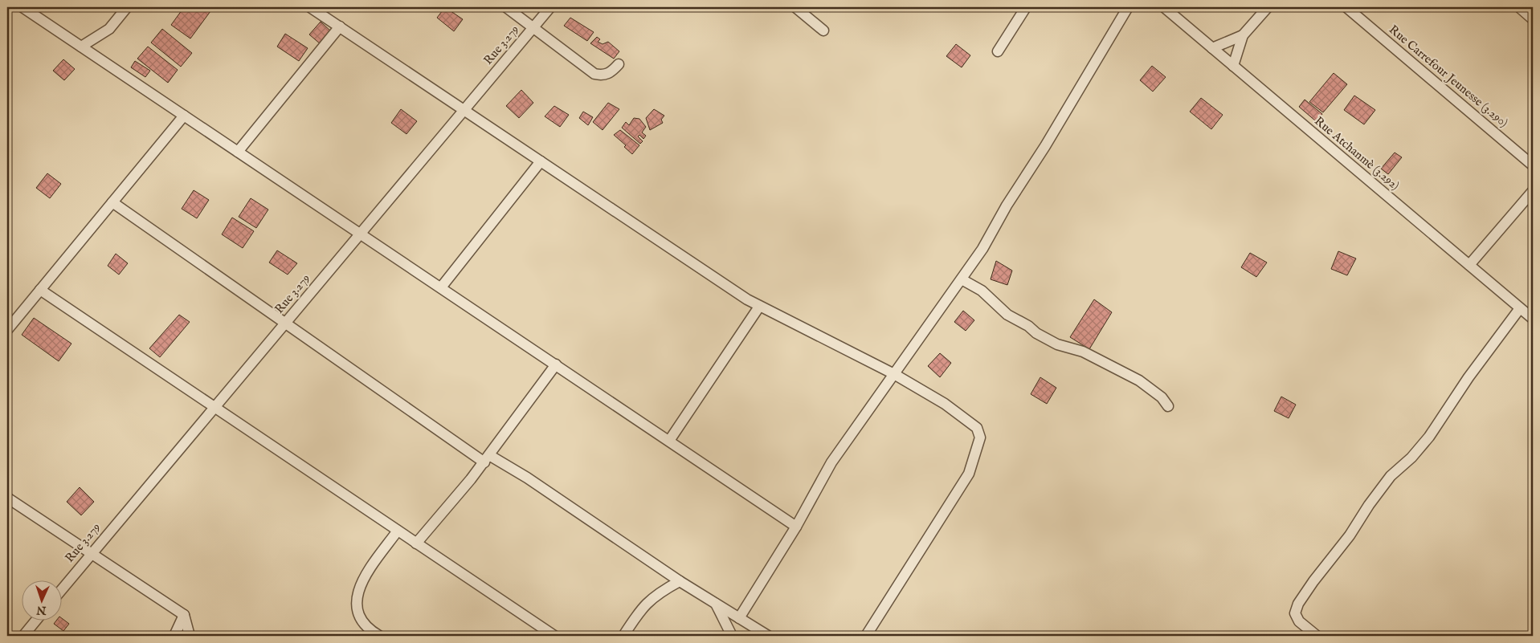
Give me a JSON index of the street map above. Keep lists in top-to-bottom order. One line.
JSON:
{"streets":{"street":["Rue 3.279","Rue Carrefour Jeunesse (3.290)","Rue Atchanmè (3.292)"]},"north":"bottom"}
